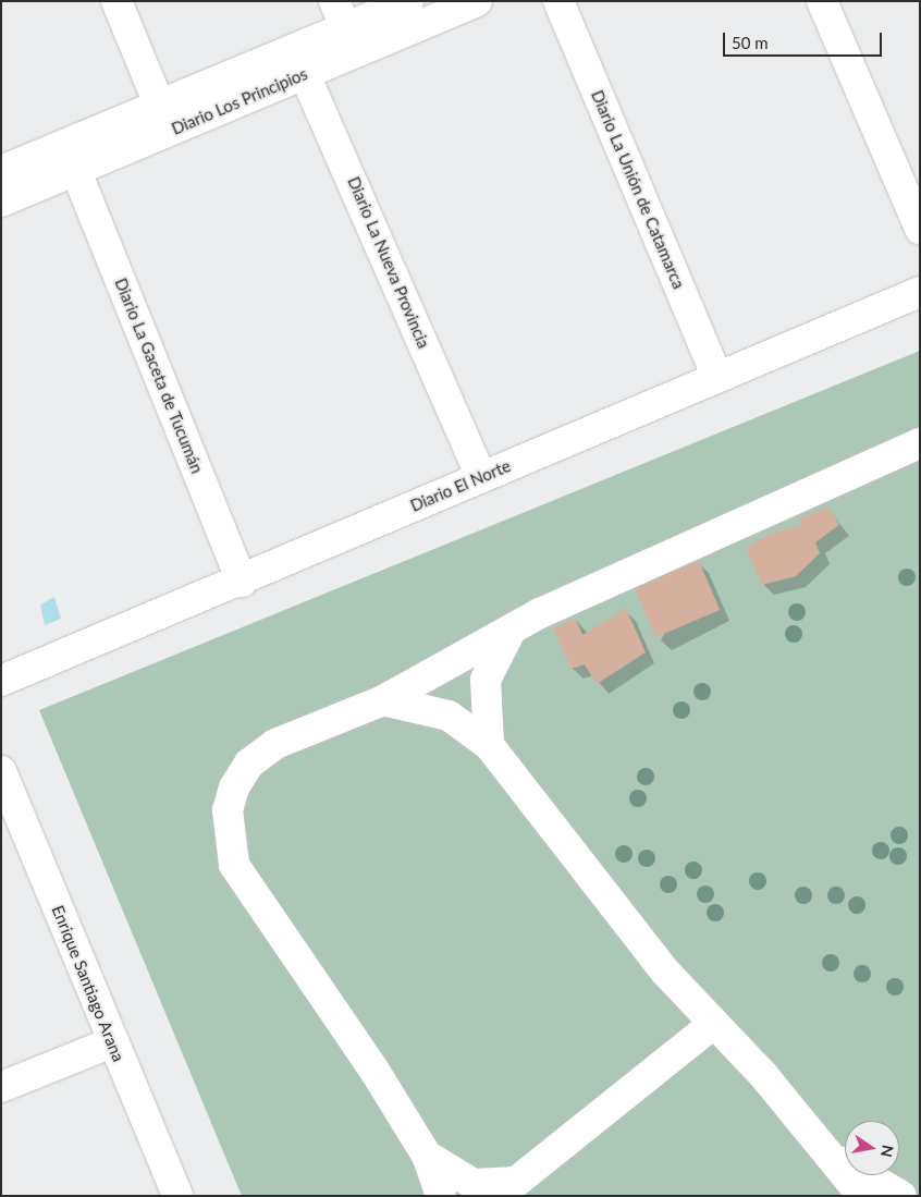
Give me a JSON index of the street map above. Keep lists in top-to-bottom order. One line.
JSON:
{"streets":{"street":["Diario Los Principios","Diario La Unión de Catamarca","Diario La Nueva Provincia","Diario La Gaceta de Tucumán","Diario El Norte","Enrique Santiago Arana"]},"crossings":[["Diario Los Principios","Diario La Nueva Provincia"],["Diario Los Principios","Diario La Gaceta de Tucumán"],["Diario La Unión de Catamarca","Diario El Norte"],["Diario La Nueva Provincia","Diario El Norte"],["Diario La Gaceta de Tucumán","Diario El Norte"]],"scale_bar":"50 m","north":"right"}
